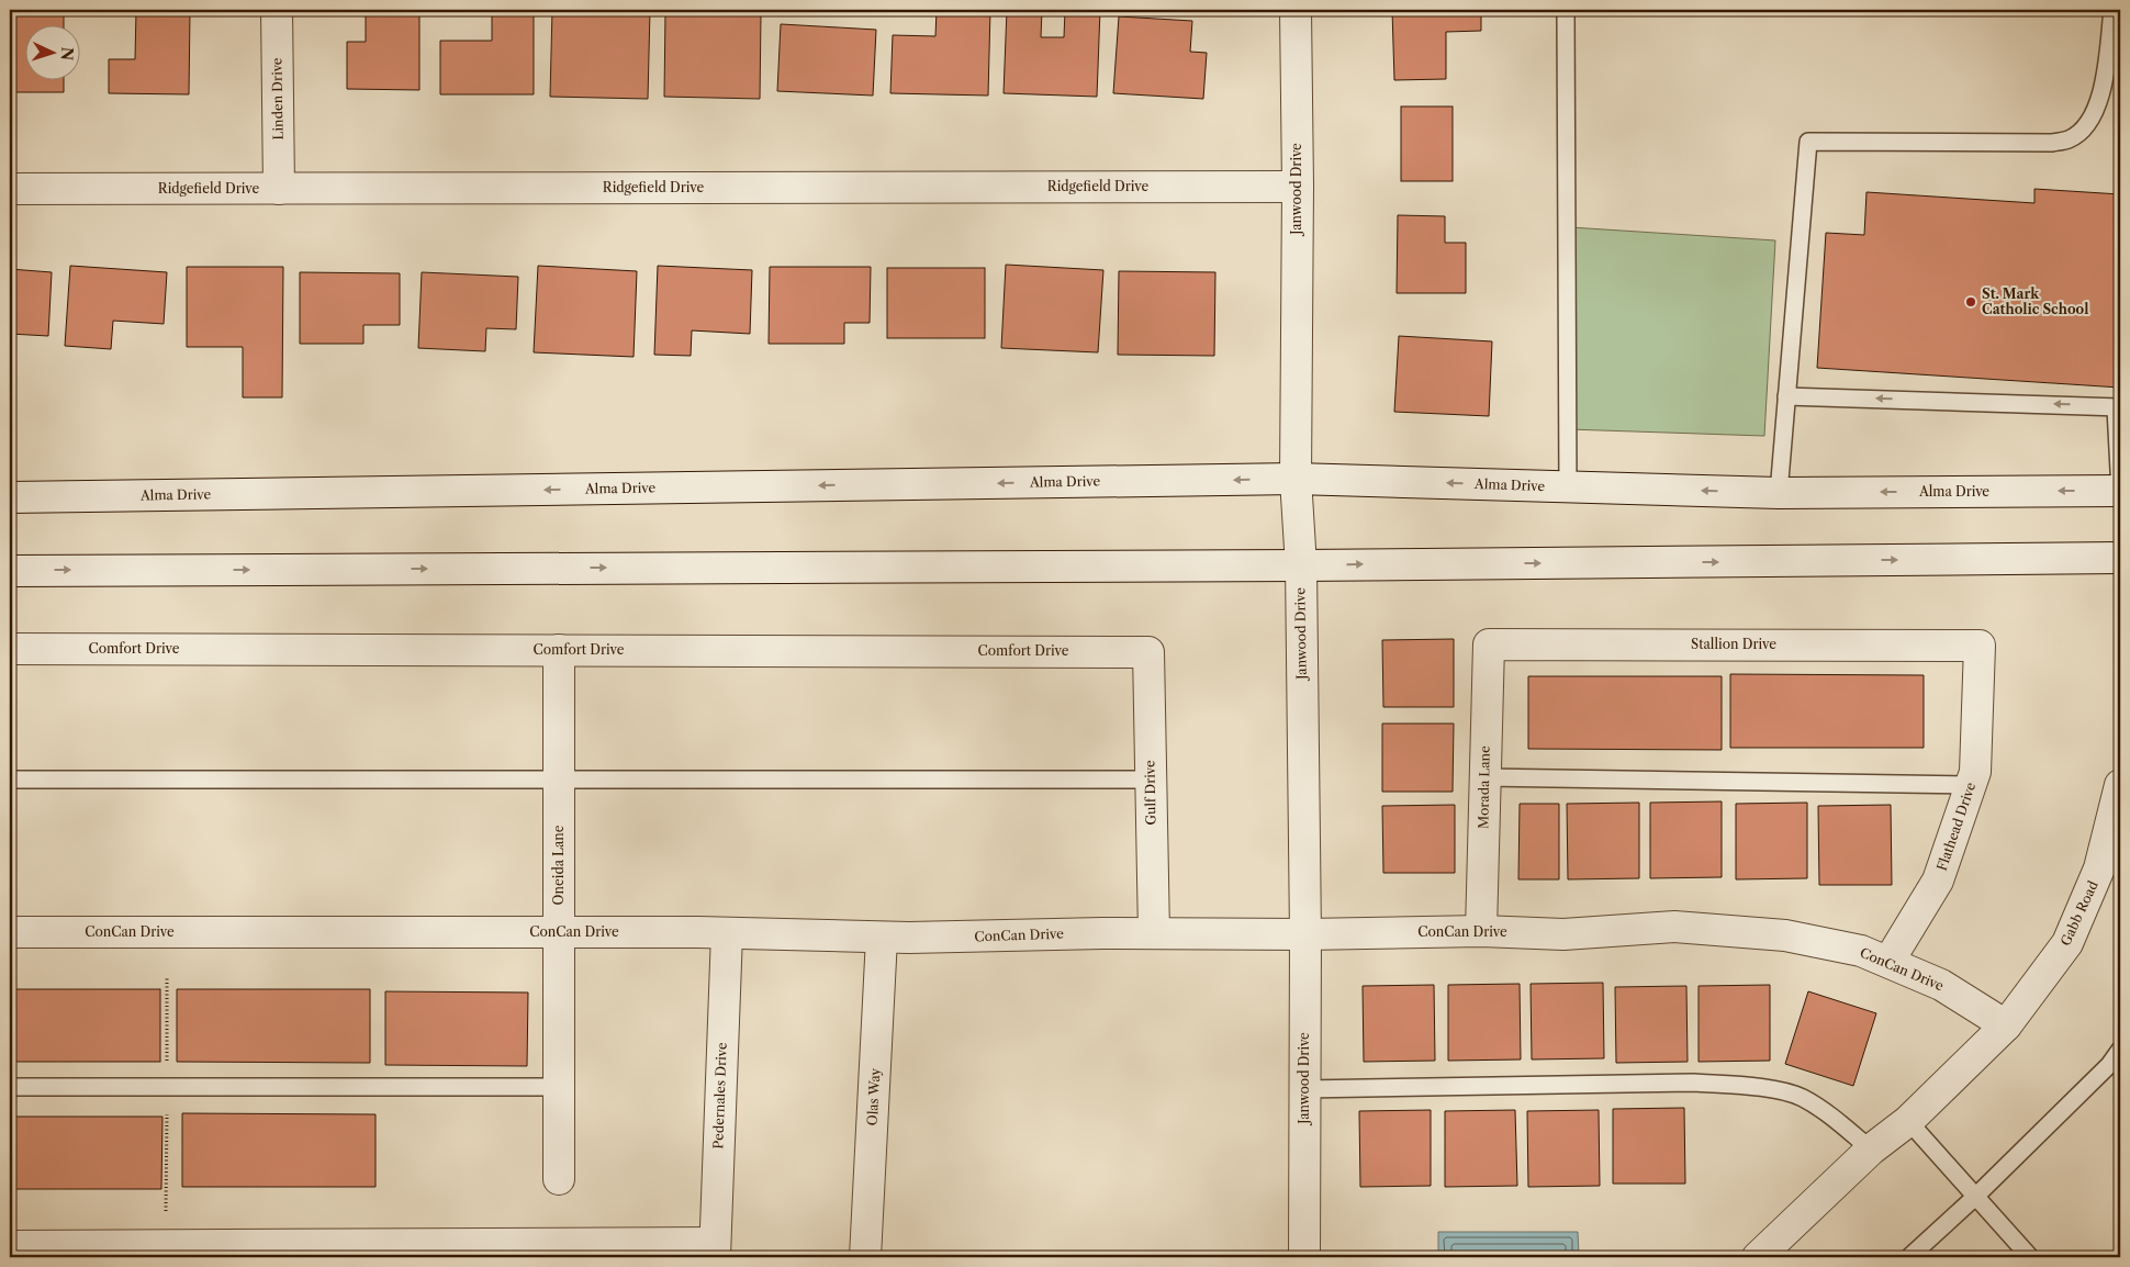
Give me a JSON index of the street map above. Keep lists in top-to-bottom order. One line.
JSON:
{"streets":{"street":["Linden Drive","Ridgefield Drive","Janwood Drive","Alma Drive","Stallion Drive","Comfort Drive","Morada Lane","Gulf Drive","Flathead Drive","Oneida Lane","Gabb Road","ConCan Drive","Pedernales Drive","Olas Way"]},"crossings":[["Linden Drive","Ridgefield Drive"],["Ridgefield Drive","Janwood Drive"],["Janwood Drive","Alma Drive"],["Janwood Drive","ConCan Drive"],["Stallion Drive","Morada Lane"],["Stallion Drive","Flathead Drive"],["Comfort Drive","Gulf Drive"],["Comfort Drive","Oneida Lane"],["Morada Lane","ConCan Drive"],["Gulf Drive","ConCan Drive"],["Flathead Drive","ConCan Drive"],["Oneida Lane","ConCan Drive"],["Gabb Road","ConCan Drive"],["ConCan Drive","Pedernales Drive"],["ConCan Drive","Olas Way"]],"places":["St. Mark Catholic School"],"north":"right"}
